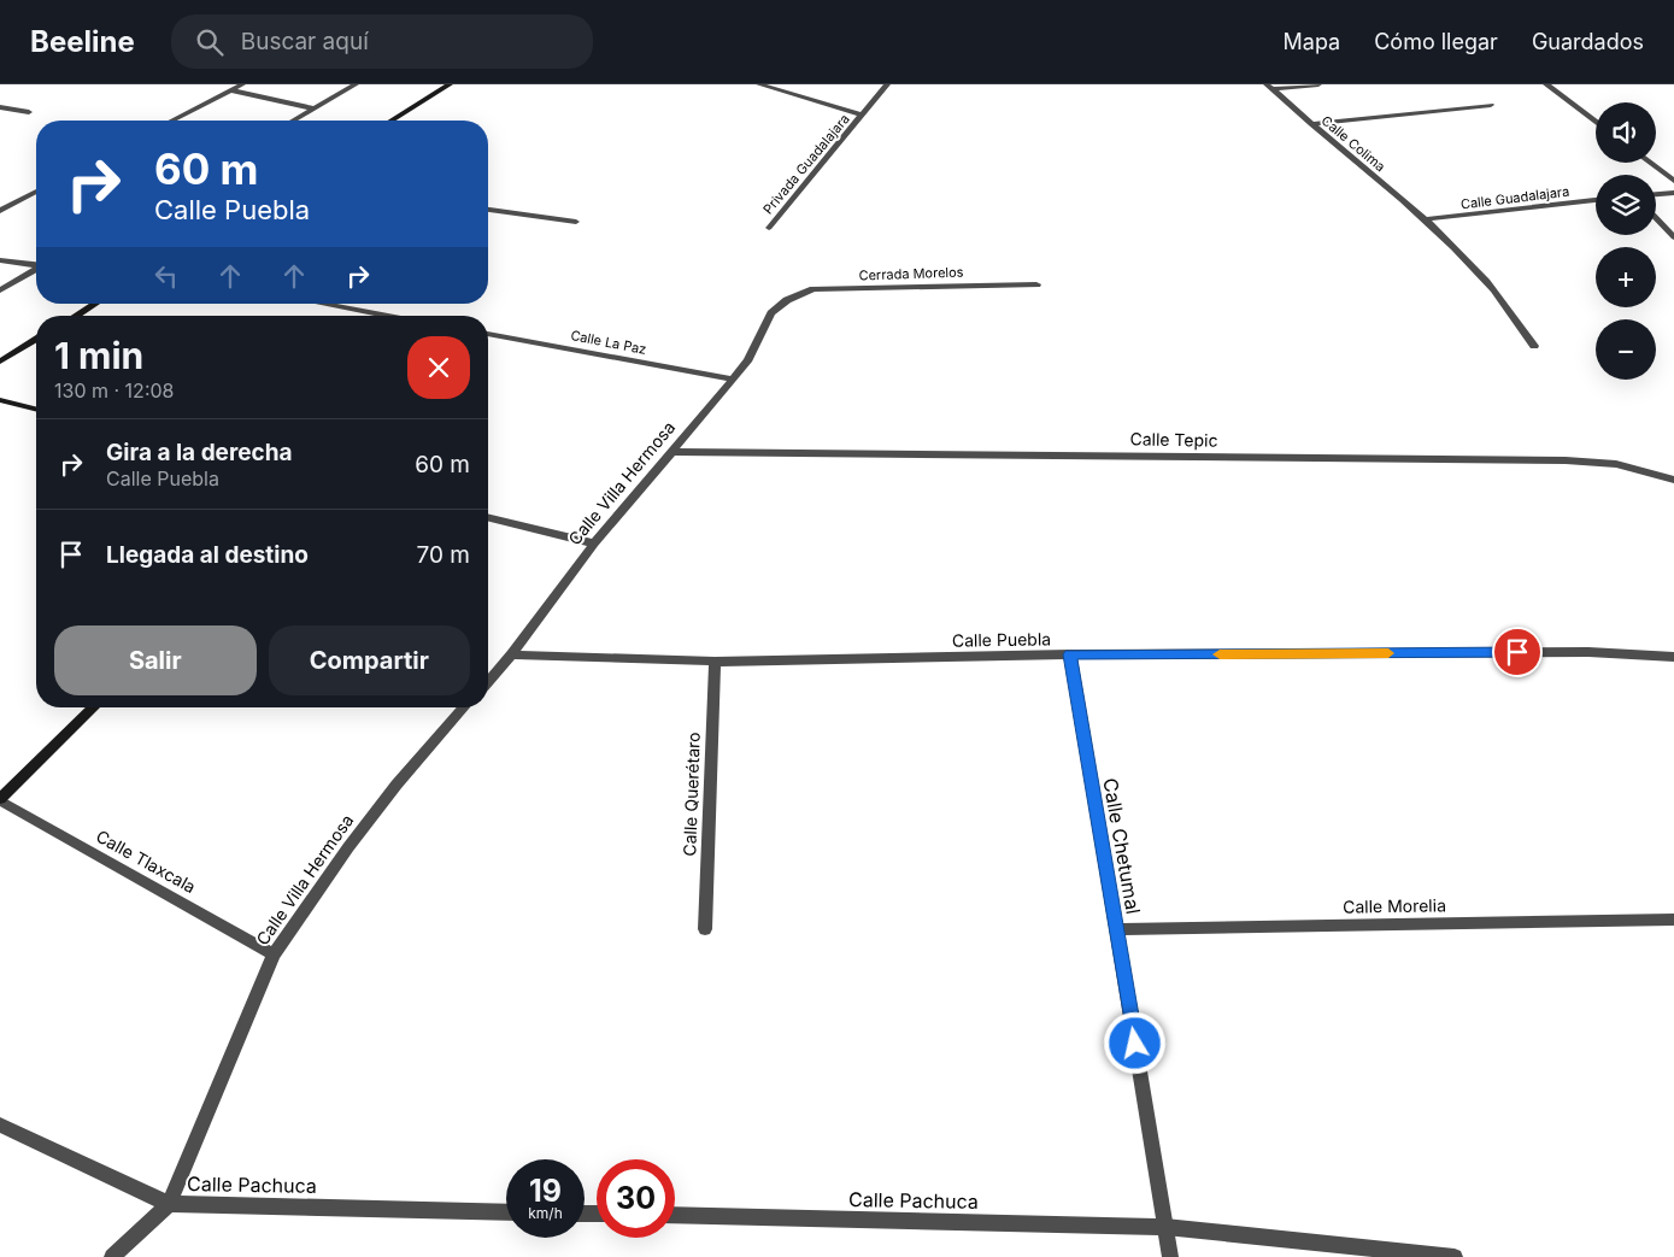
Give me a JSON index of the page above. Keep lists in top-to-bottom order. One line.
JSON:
{"streets":{"street":["Calle Colima","Privada Guadalajara","Calle Guadalajara","Cerrada Morelos","Calle La Paz","Calle Tepic","Calle Villa Hermosa","Calle Puebla","Calle Querétaro","Calle Chetumal","Calle Tlaxcala","Calle Morelia","Calle Pachuca"]},"crossings":[["Calle Colima","Calle Guadalajara"],["Cerrada Morelos","Calle Villa Hermosa"],["Calle La Paz","Calle Villa Hermosa"],["Calle Tepic","Calle Villa Hermosa"],["Calle Villa Hermosa","Calle Puebla"],["Calle Villa Hermosa","Calle Tlaxcala"],["Calle Villa Hermosa","Calle Pachuca"],["Calle Puebla","Calle Querétaro"],["Calle Puebla","Calle Chetumal"],["Calle Chetumal","Calle Morelia"],["Calle Chetumal","Calle Pachuca"]],"page":{"header":"Beeline","search":"Buscar aquí","nav":["Mapa","Cómo llegar","Guardados"],"map_buttons":["+","−"],"turn":["60 m","Calle Puebla"],"heading":["1 min","130 m · 12:08"],"list":[{"name":"Gira a la derecha","note":"Calle Puebla","value":"60 m"},{"name":"Llegada al destino","value":"70 m"}],"buttons":["Salir","Compartir"],"speed":"19 km/h","limit":"30"}}
